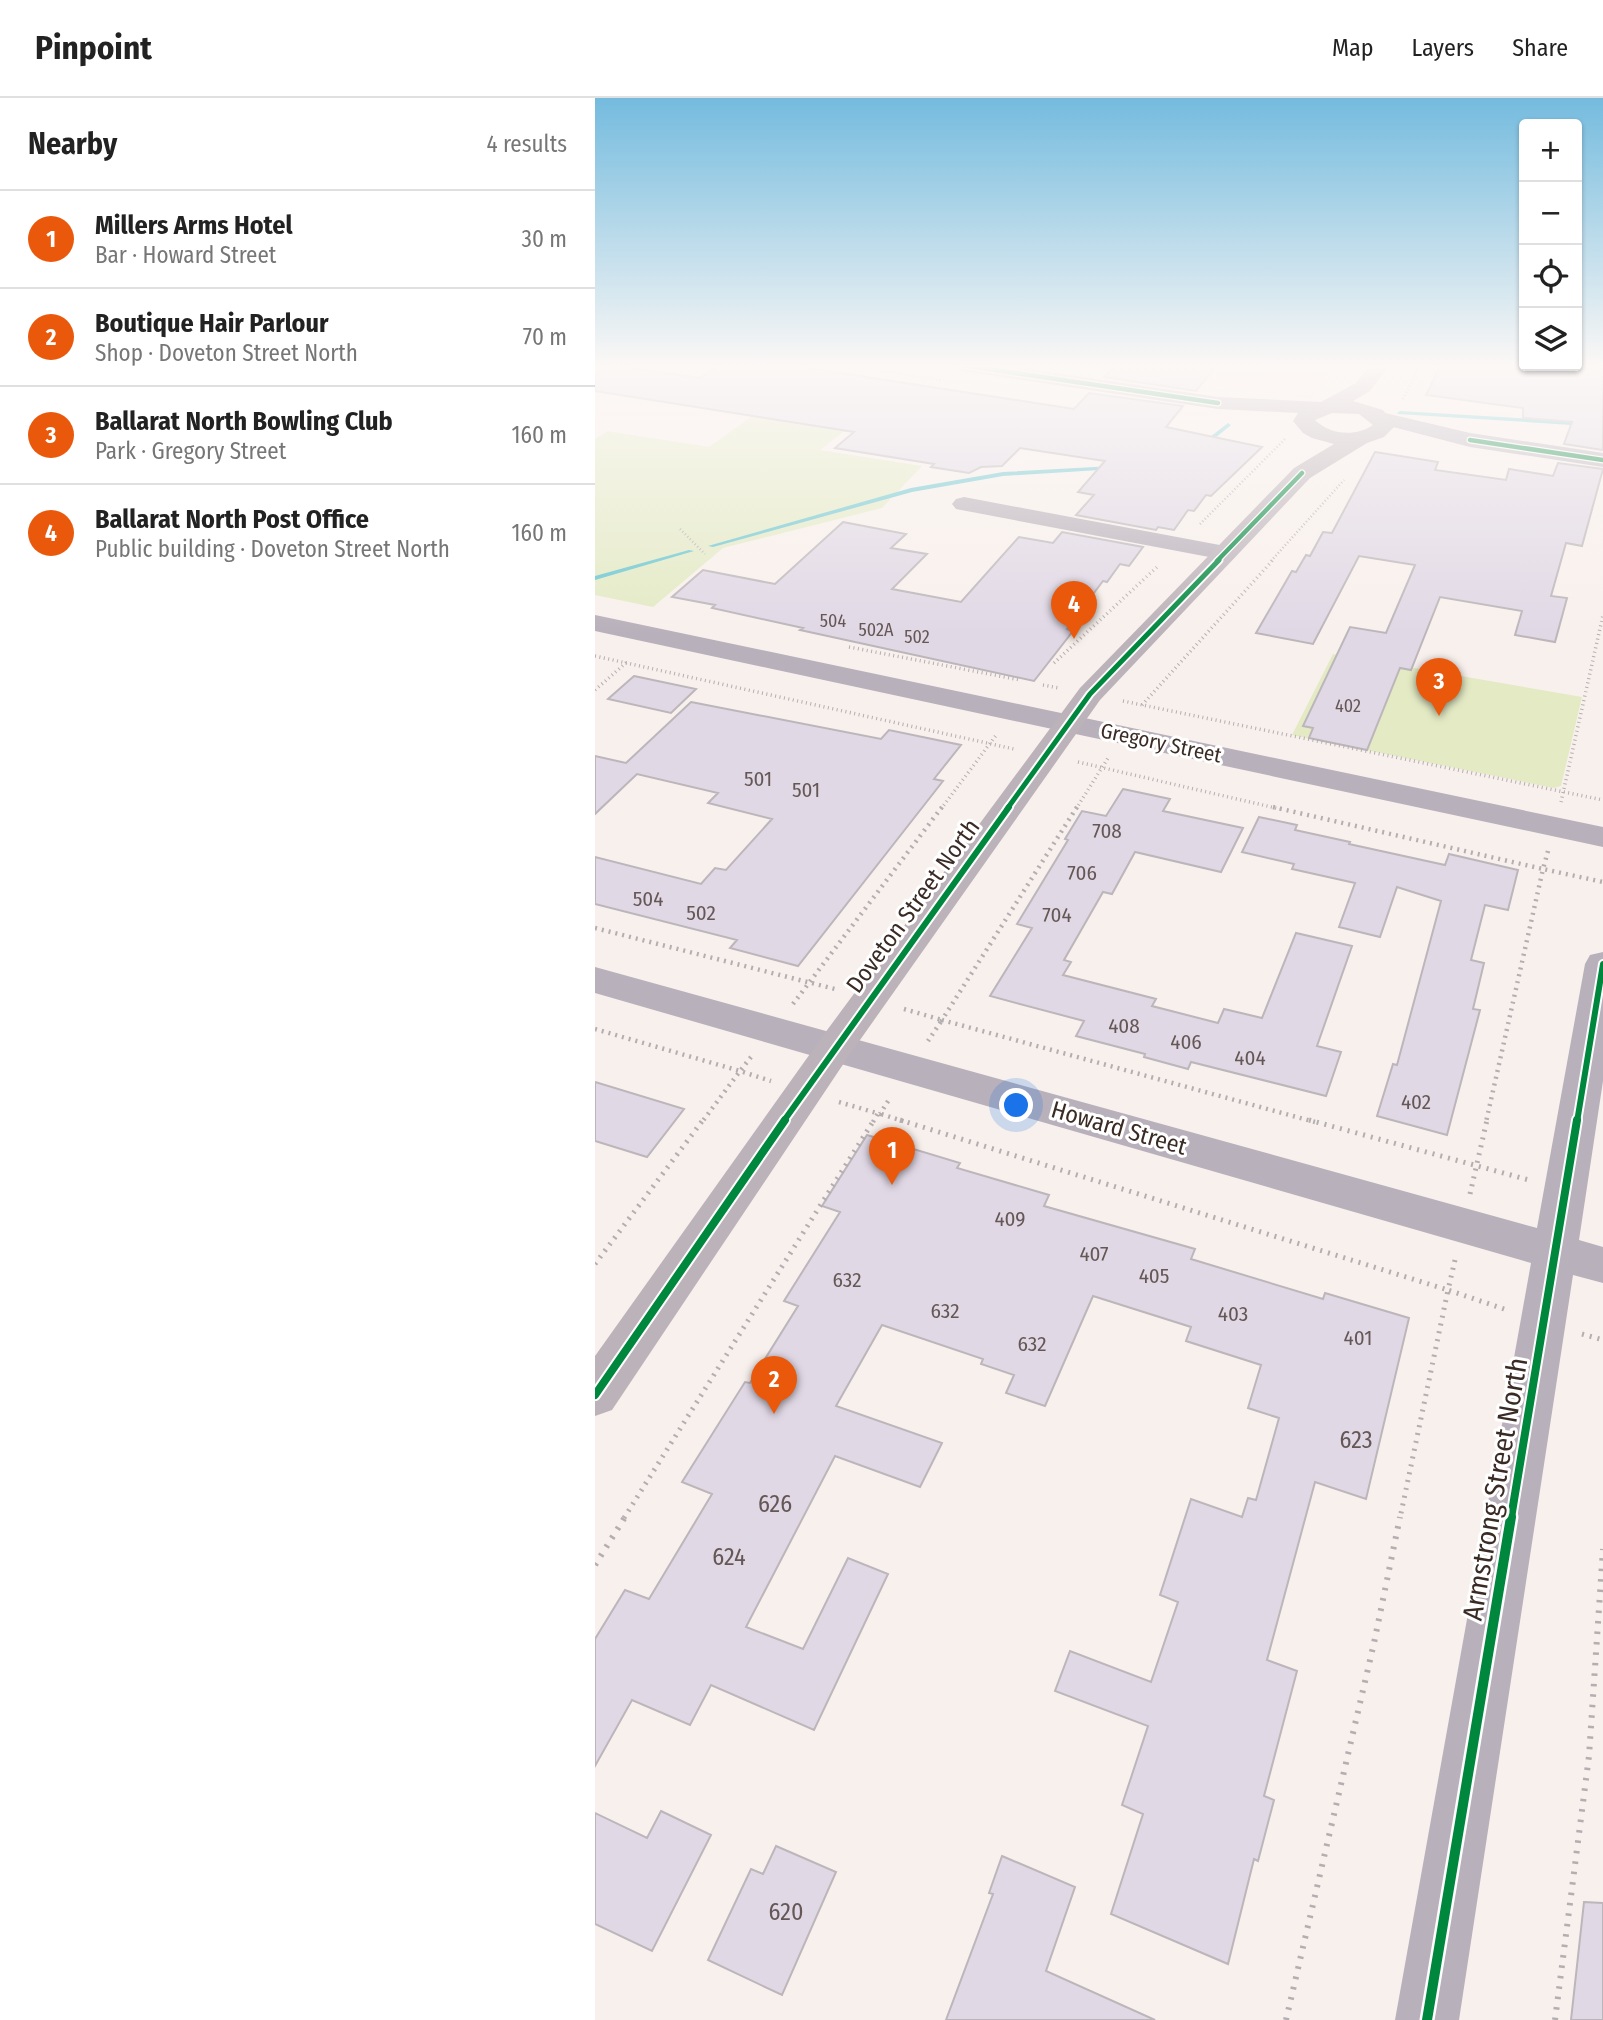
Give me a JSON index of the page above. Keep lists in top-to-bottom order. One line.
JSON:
{"streets":{"main road":["Doveton Street North"],"street":["Gregory Street","Howard Street","Armstrong Street North"]},"crossings":[["Gregory Street","Doveton Street North"],["Doveton Street North","Howard Street"],["Howard Street","Armstrong Street North"]],"house_numbers":["504","502A","502","402","501","501","708","706","504","502","704","408","406","404","402","409","407","405","632","632","403","401","632","623","626","624","620"],"page":{"header":"Pinpoint","nav":["Map","Layers","Share"],"heading":["Nearby","4 results"],"map_buttons":["+","−"],"list":[{"mark":"1","name":"Millers Arms Hotel","note":"Bar · Howard Street","value":"30 m"},{"mark":"2","name":"Boutique Hair Parlour","note":"Shop · Doveton Street North","value":"70 m"},{"mark":"3","name":"Ballarat North Bowling Club","note":"Park · Gregory Street","value":"160 m"},{"mark":"4","name":"Ballarat North Post Office","note":"Public building · Doveton Street North","value":"160 m"}],"pins":["4","3","1","2"]}}
